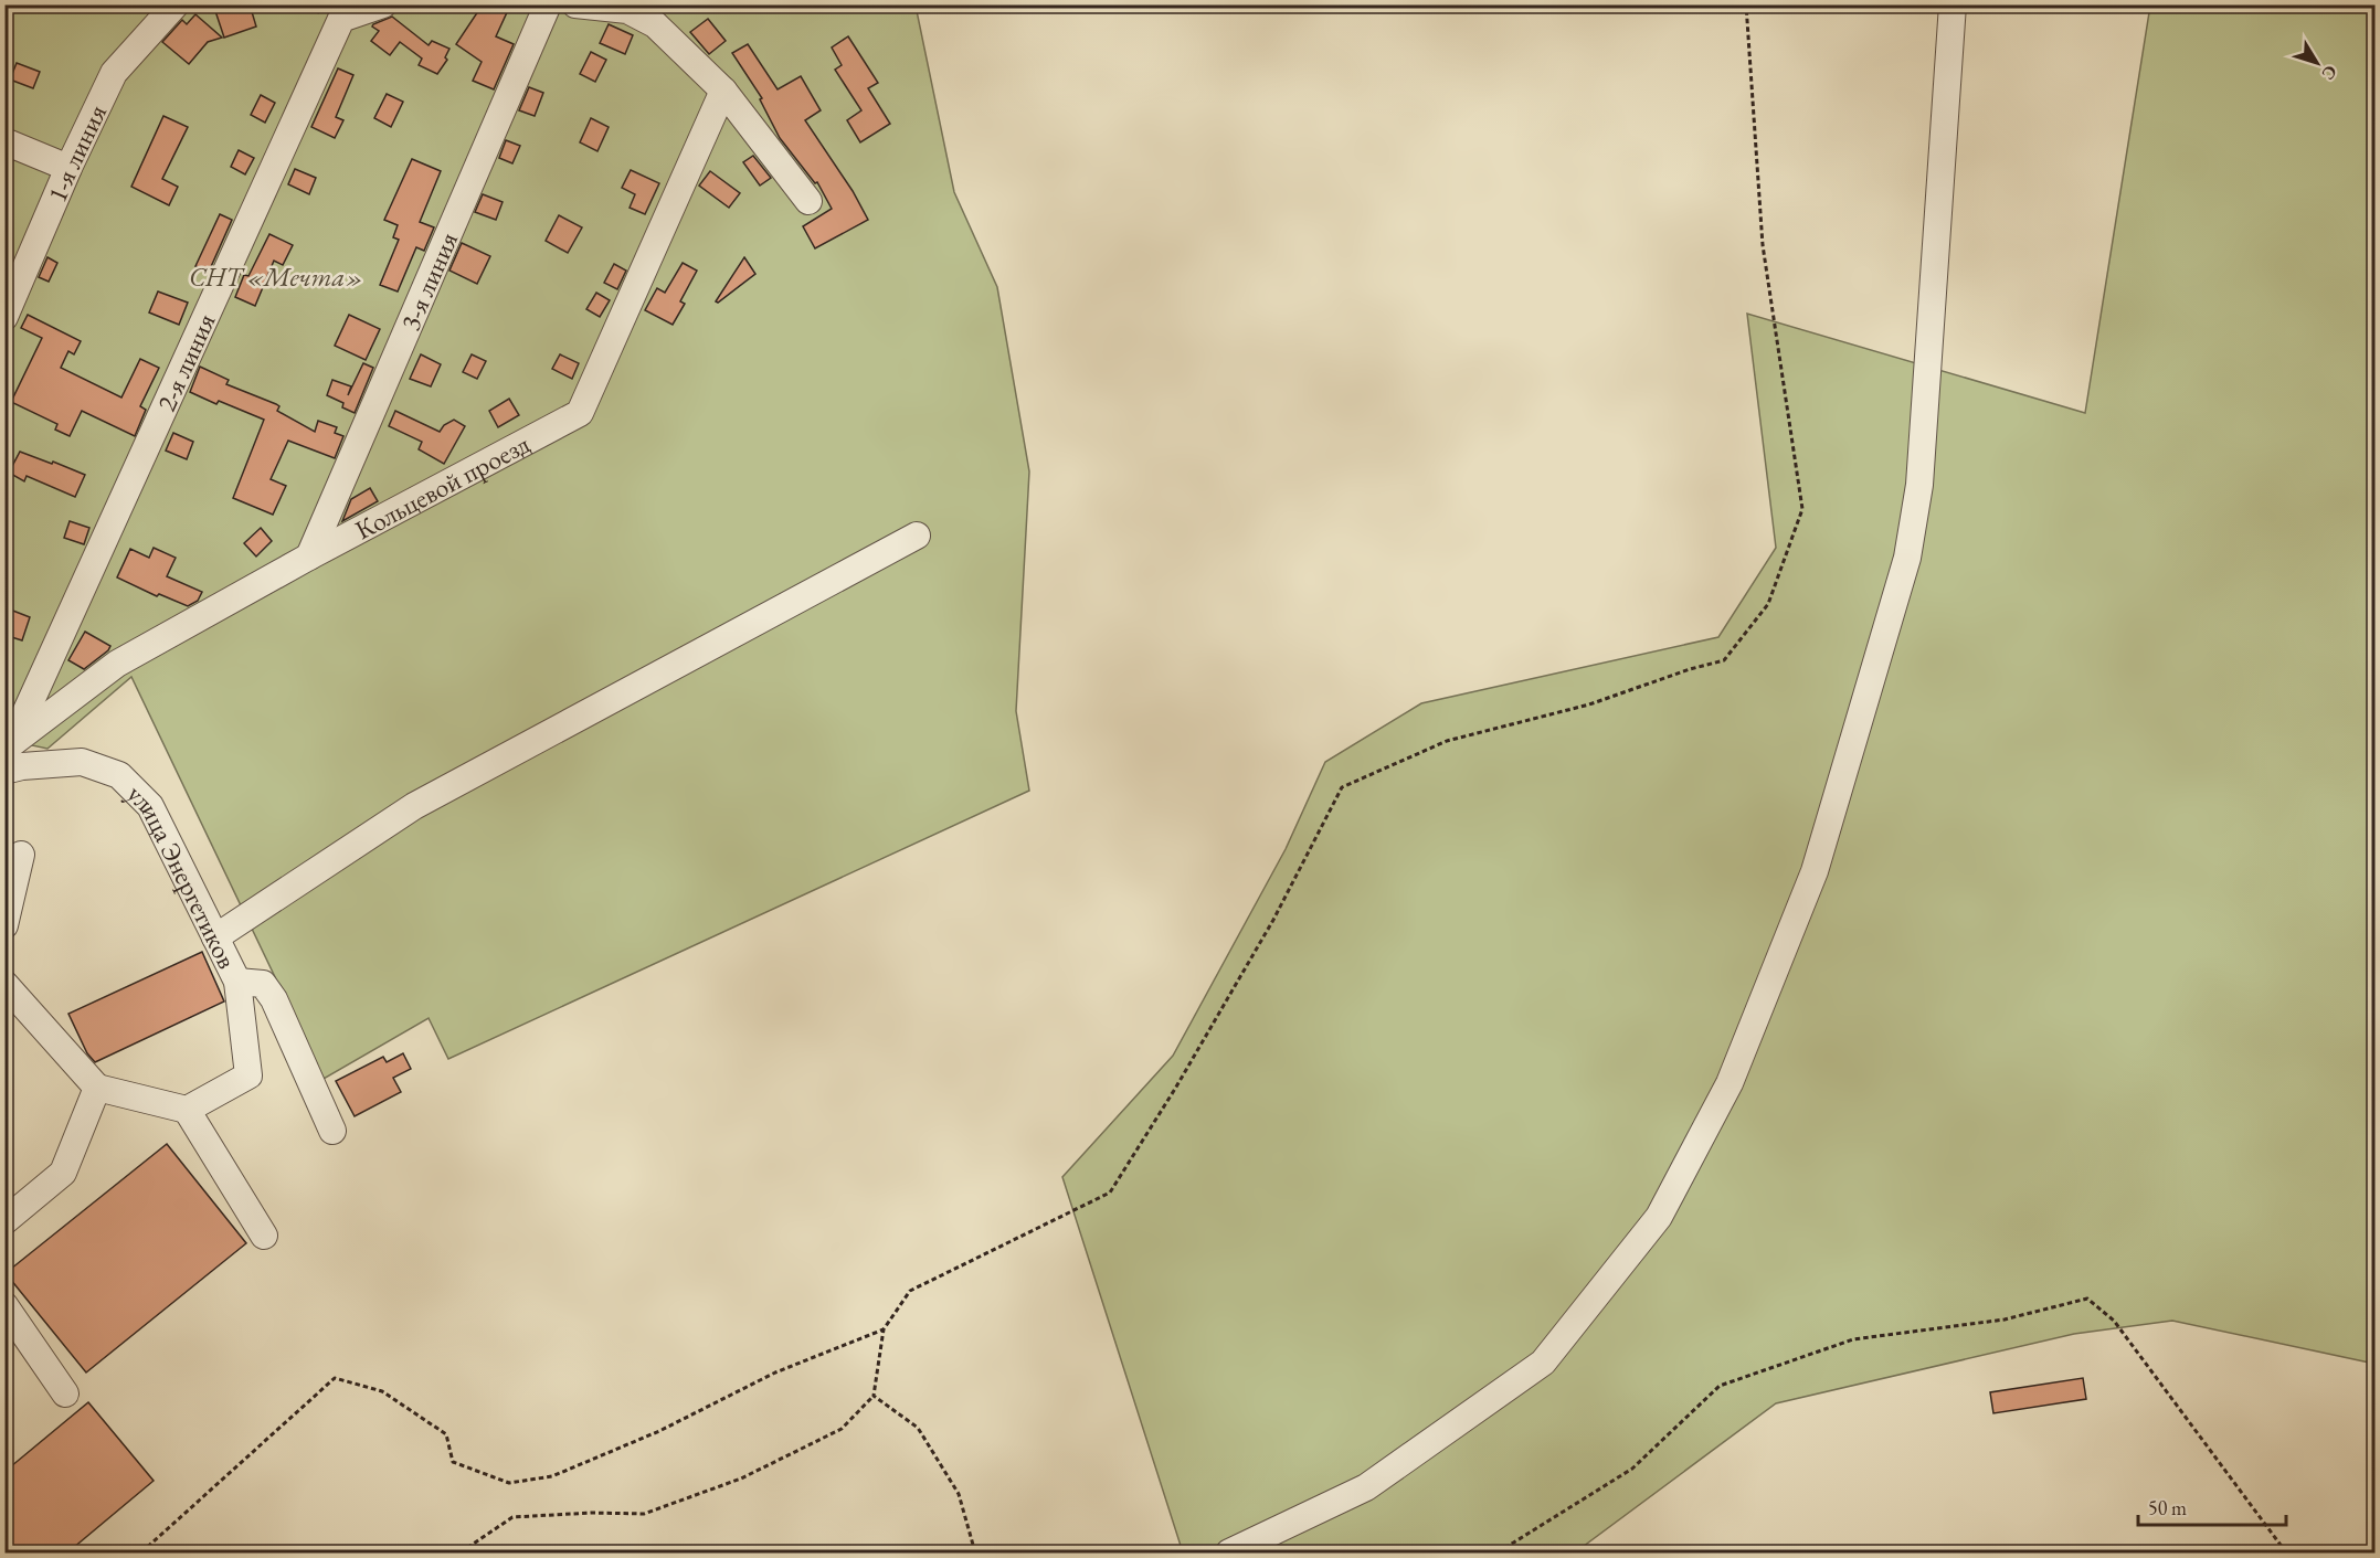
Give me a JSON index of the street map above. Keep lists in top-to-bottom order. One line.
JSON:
{"streets":{"street":["1-я линия","3-я линия","2-я линия","Кольцевой проезд","улица Энергетиков"]},"crossings":[["3-я линия","Кольцевой проезд"],["2-я линия","Кольцевой проезд"]],"parks":["СНТ «Мечта»"],"scale_bar":"50 m","north":"bottom right"}
